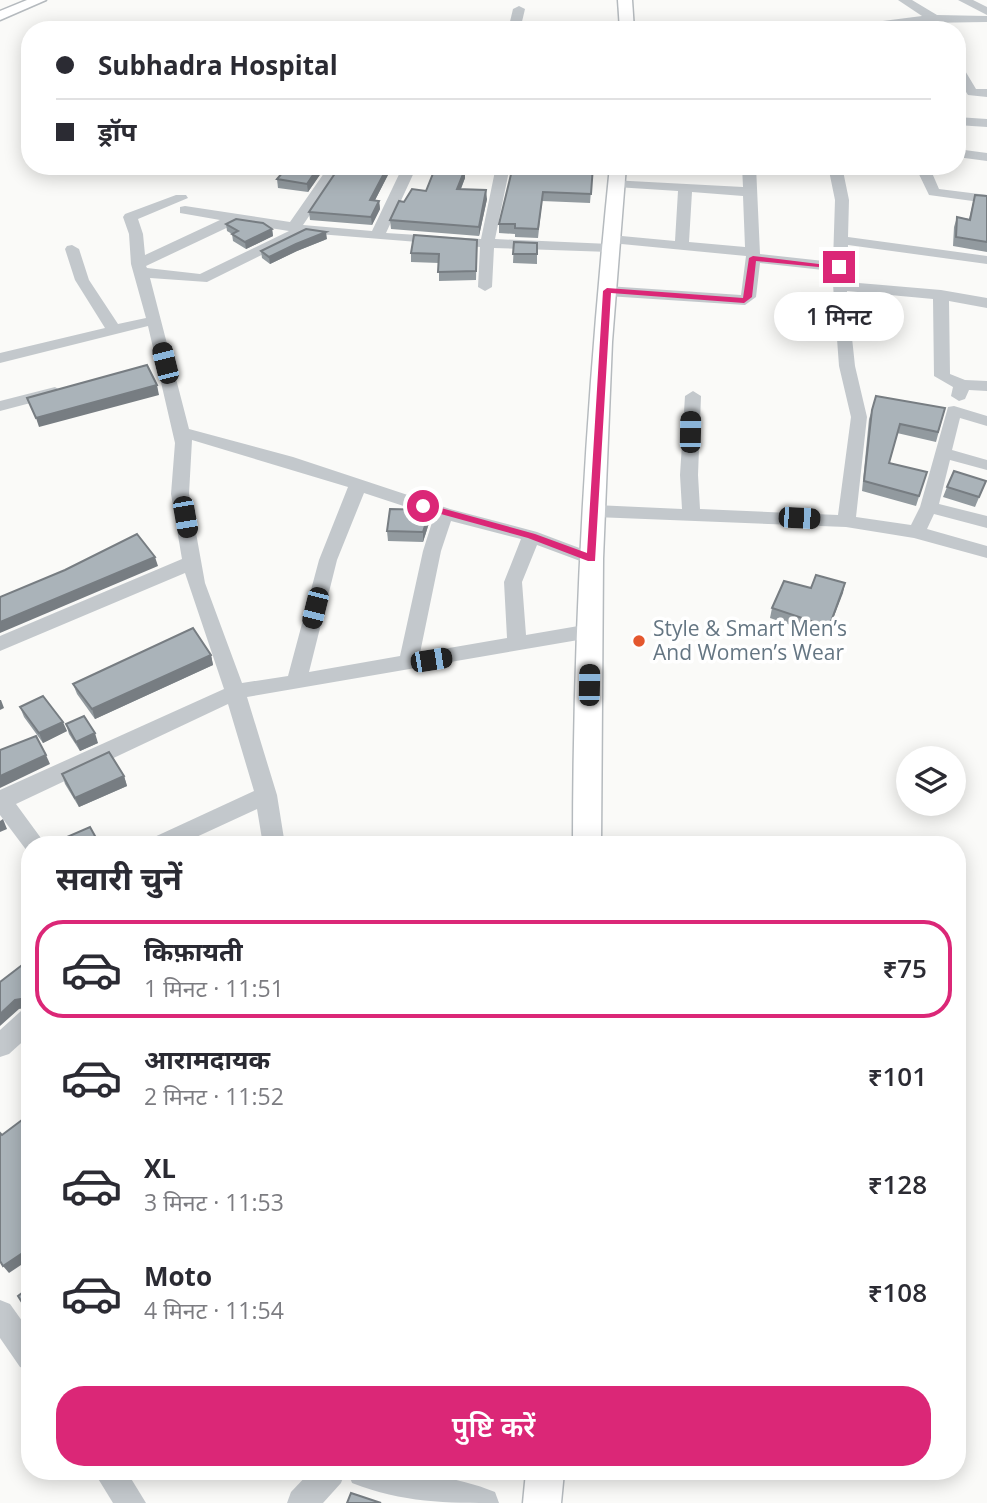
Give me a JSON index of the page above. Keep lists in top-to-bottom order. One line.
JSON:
{"places":["Style & Smart Men’s And Women’s Wear"],"page":{"banner":["Subhadra Hospital","ड्रॉप"],"bubble":"1 मिनट","heading":"सवारी चुनें","list":[{"name":"किफ़ायती","note":"1 मिनट · 11:51","value":"₹75"},{"name":"आरामदायक","note":"2 मिनट · 11:52","value":"₹101"},{"name":"XL","note":"3 मिनट · 11:53","value":"₹128"},{"name":"Moto","note":"4 मिनट · 11:54","value":"₹108"}],"buttons":"पुष्टि करें"}}
